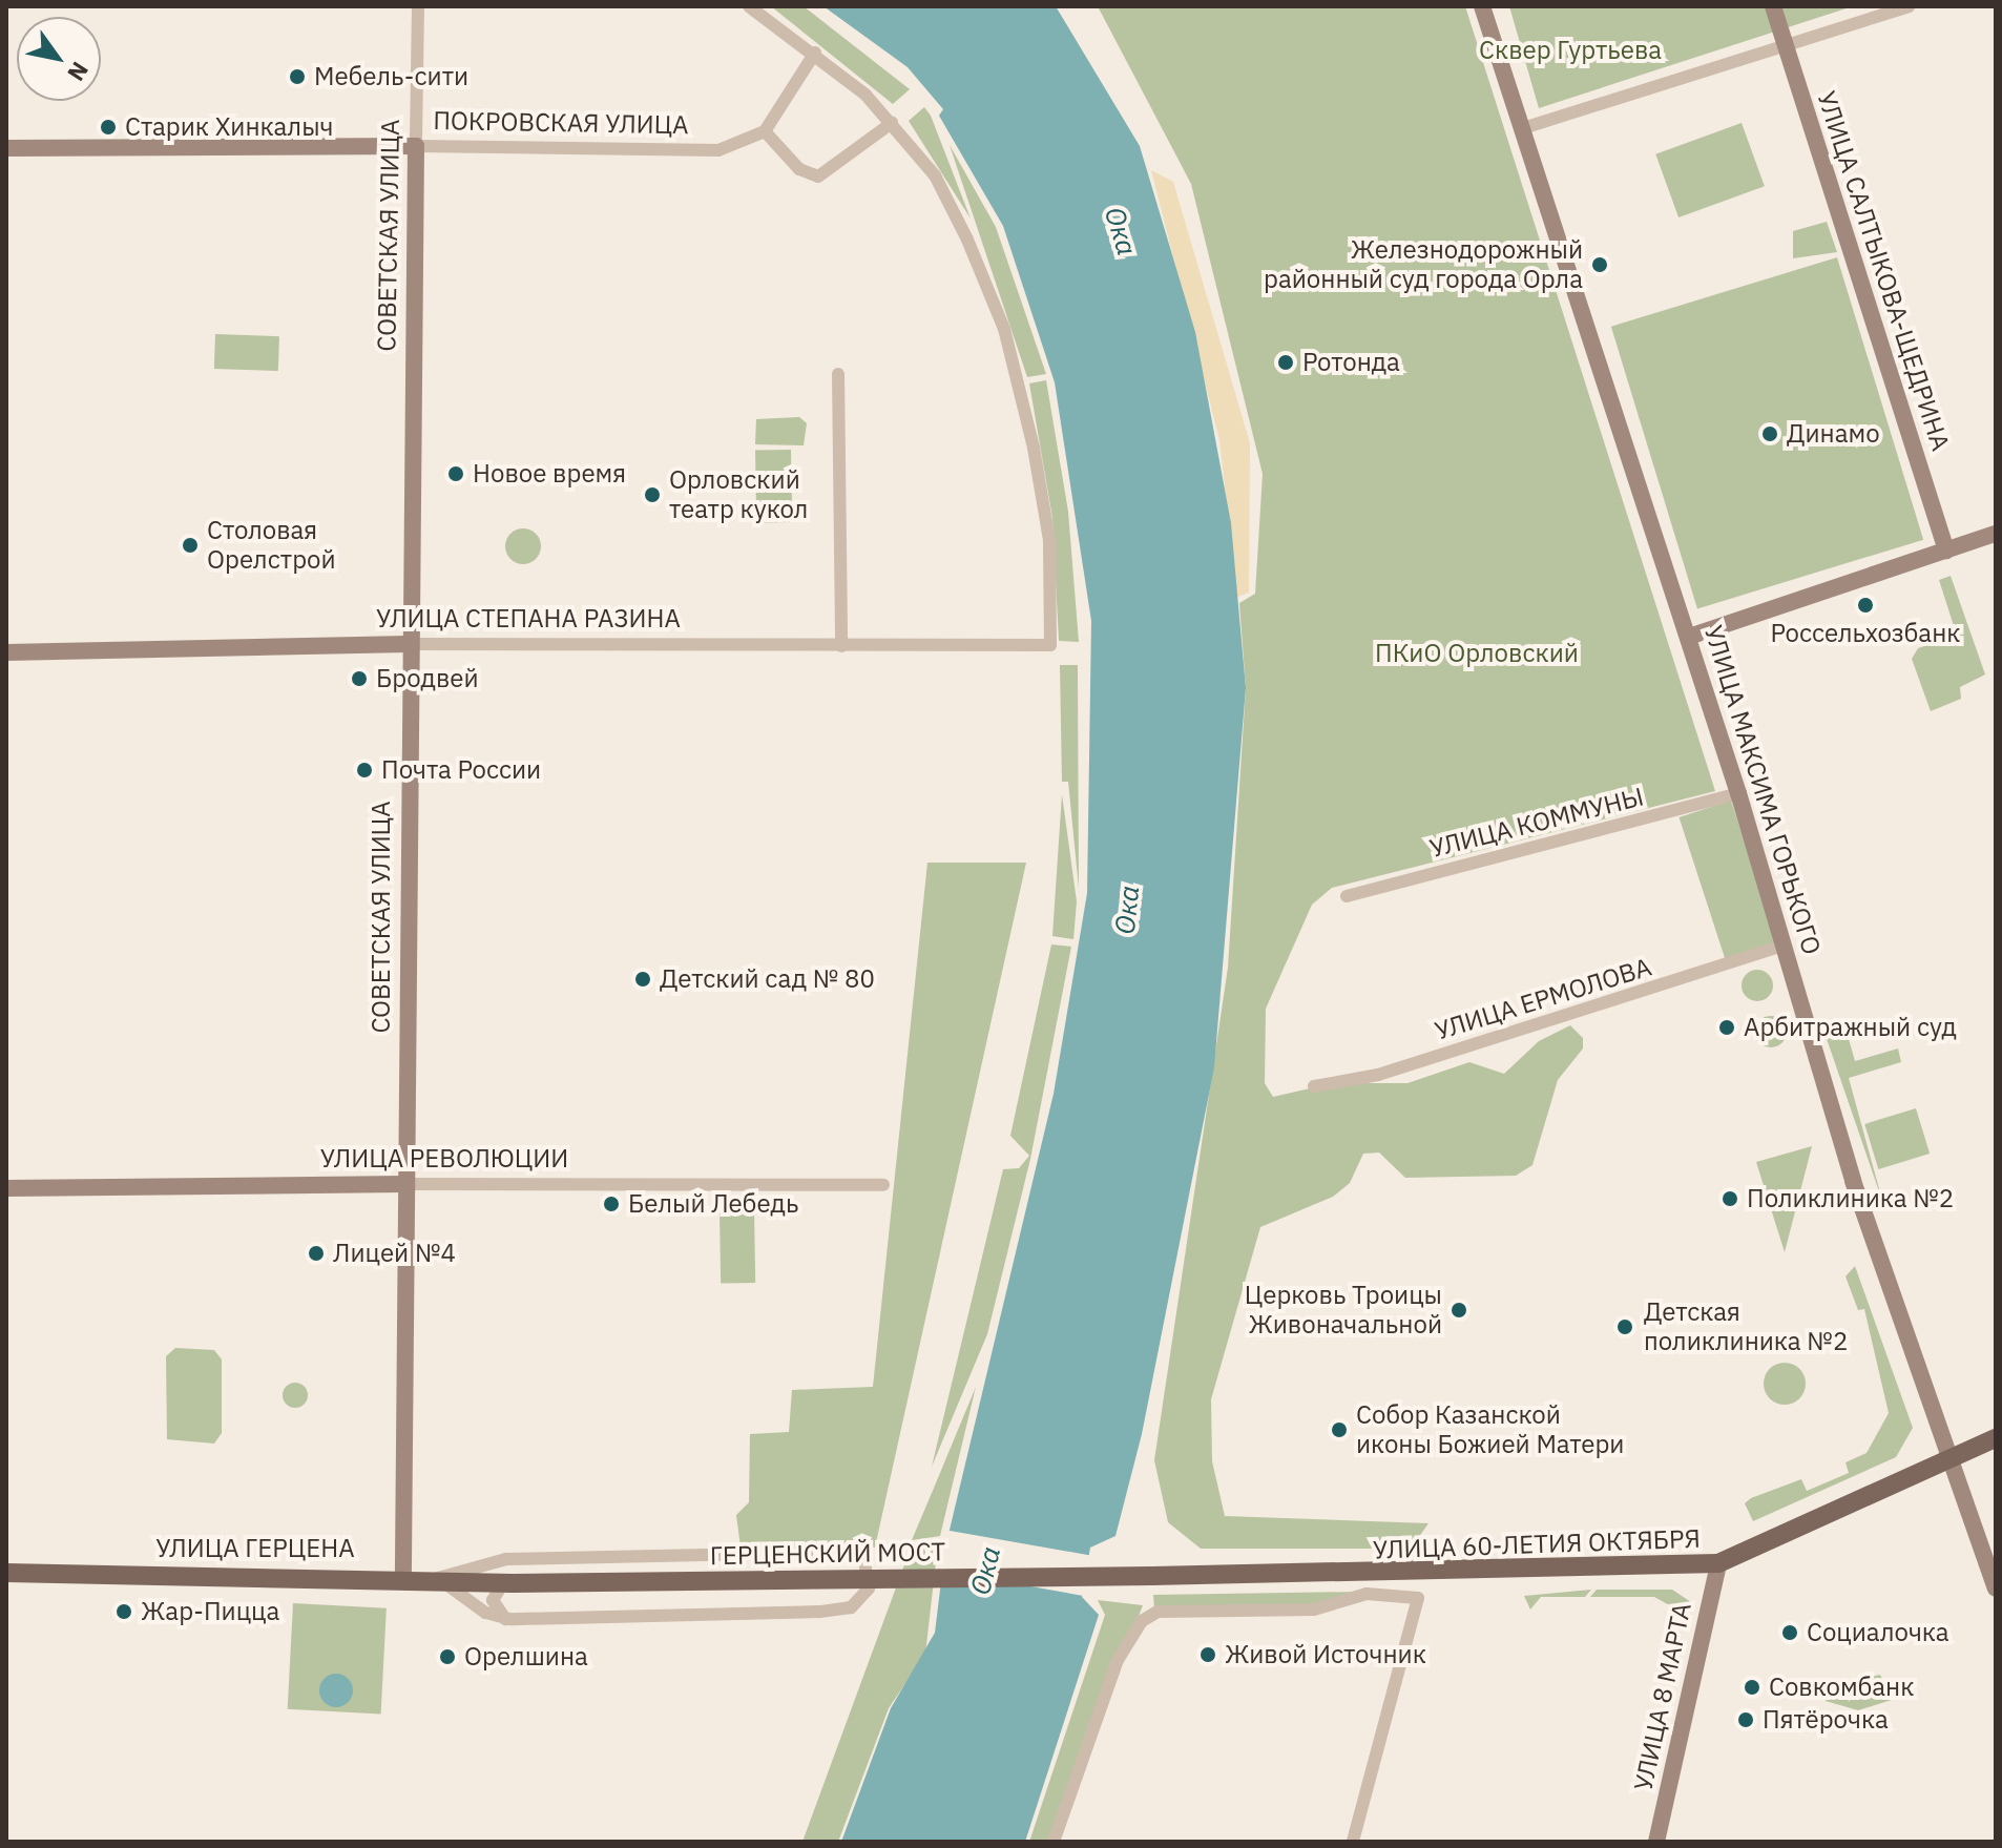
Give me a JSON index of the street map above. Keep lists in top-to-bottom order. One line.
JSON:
{"streets":{"main road":["УЛИЦА 60-ЛЕТИЯ ОКТЯБРЯ","УЛИЦА ГЕРЦЕНА","ГЕРЦЕНСКИЙ МОСТ"],"street":["ПОКРОВСКАЯ УЛИЦА","СОВЕТСКАЯ УЛИЦА","УЛИЦА САЛТЫКОВА-ЩЕДРИНА","УЛИЦА СТЕПАНА РАЗИНА","УЛИЦА МАКСИМА ГОРЬКОГО","УЛИЦА КОММУНЫ","УЛИЦА ЕРМОЛОВА","УЛИЦА РЕВОЛЮЦИИ","УЛИЦА 8 МАРТА"]},"crossings":[["ПОКРОВСКАЯ УЛИЦА","СОВЕТСКАЯ УЛИЦА"],["СОВЕТСКАЯ УЛИЦА","УЛИЦА СТЕПАНА РАЗИНА"],["СОВЕТСКАЯ УЛИЦА","УЛИЦА РЕВОЛЮЦИИ"],["СОВЕТСКАЯ УЛИЦА","УЛИЦА ГЕРЦЕНА"],["УЛИЦА МАКСИМА ГОРЬКОГО","УЛИЦА КОММУНЫ"],["УЛИЦА МАКСИМА ГОРЬКОГО","УЛИЦА ЕРМОЛОВА"],["УЛИЦА МАКСИМА ГОРЬКОГО","УЛИЦА 60-ЛЕТИЯ ОКТЯБРЯ"],["УЛИЦА 60-ЛЕТИЯ ОКТЯБРЯ","ГЕРЦЕНСКИЙ МОСТ"],["УЛИЦА 60-ЛЕТИЯ ОКТЯБРЯ","УЛИЦА 8 МАРТА"],["УЛИЦА ГЕРЦЕНА","ГЕРЦЕНСКИЙ МОСТ"]],"water":["Ока"],"parks":["Сквер Гуртьева","ПКиО Орловский"],"places":["Мебель-сити","Старик Хинкалыч","Железнодорожный районный суд города Орла","Ротонда","Динамо","Новое время","Орловский театр кукол","Столовая Орелстрой","Россельхозбанк","Бродвей","Почта России","Детский сад № 80","Арбитражный суд","Поликлиника №2","Белый Лебедь","Лицей №4","Церковь Троицы Живоначальной","Детская поликлиника №2","Собор Казанской иконы Божией Матери","Жар-Пицца","Социалочка","Живой Источник","Орелшина","Совкомбанк","Пятёрочка"],"north":"bottom right"}
